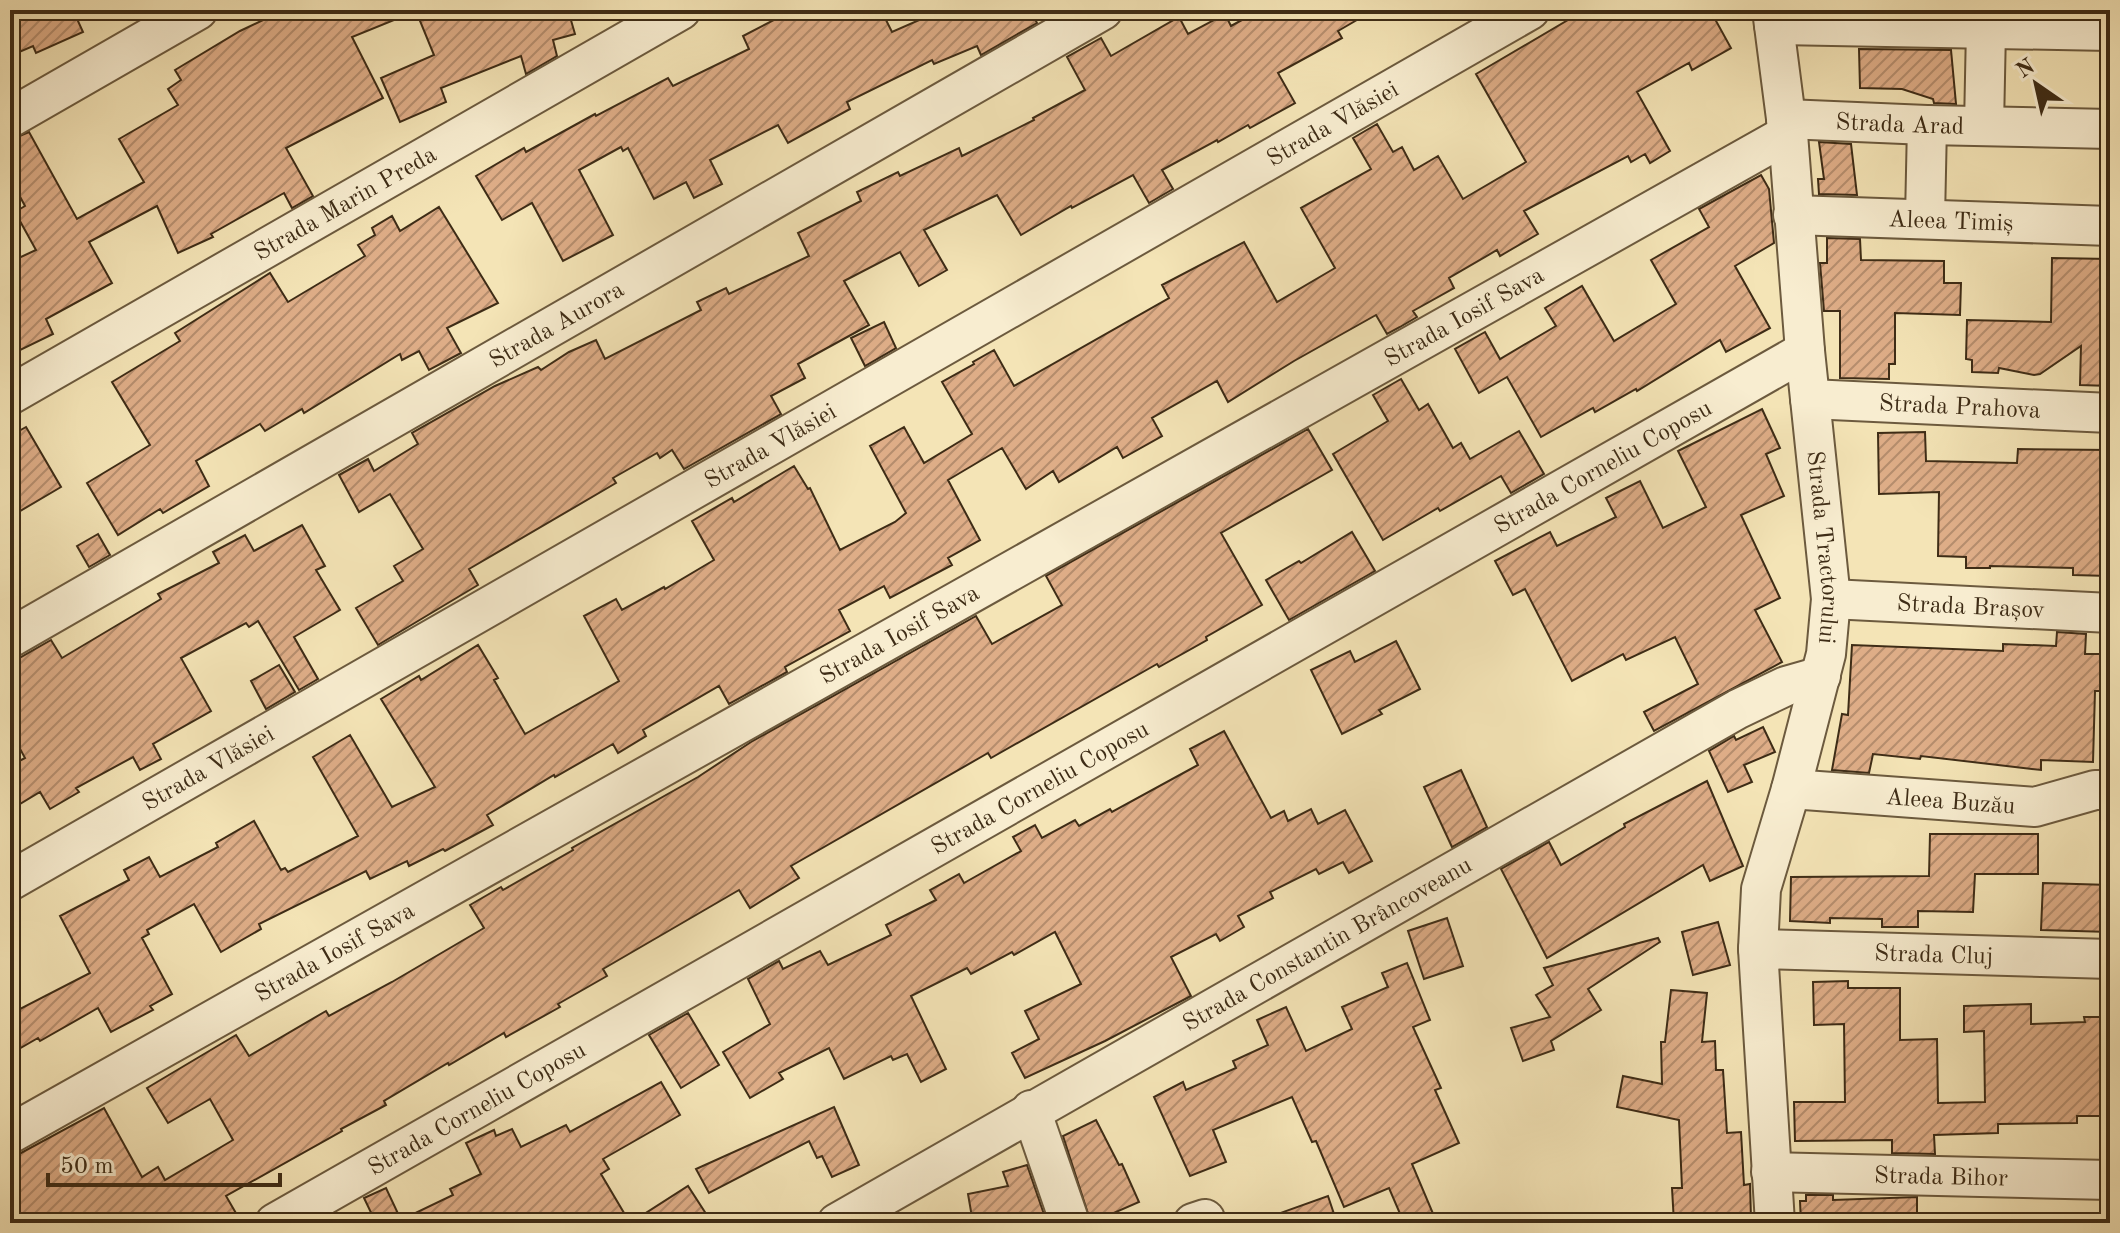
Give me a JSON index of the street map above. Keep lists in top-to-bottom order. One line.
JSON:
{"streets":{"street":["Strada Vlăsiei","Strada Arad","Strada Marin Preda","Aleea Timiș","Strada Iosif Sava","Strada Aurora","Strada Prahova","Strada Corneliu Coposu","Strada Tractorului","Strada Brașov","Aleea Buzău","Strada Constantin Brâncoveanu","Strada Cluj","Strada Bihor"]},"crossings":[["Strada Arad","Strada Iosif Sava"],["Strada Arad","Strada Tractorului"],["Aleea Timiș","Strada Tractorului"],["Strada Iosif Sava","Strada Tractorului"],["Strada Prahova","Strada Tractorului"],["Strada Corneliu Coposu","Strada Tractorului"],["Strada Tractorului","Strada Brașov"],["Strada Tractorului","Aleea Buzău"],["Strada Tractorului","Strada Constantin Brâncoveanu"],["Strada Tractorului","Strada Cluj"],["Strada Tractorului","Strada Bihor"]],"scale_bar":"50 m","north":"top left"}
